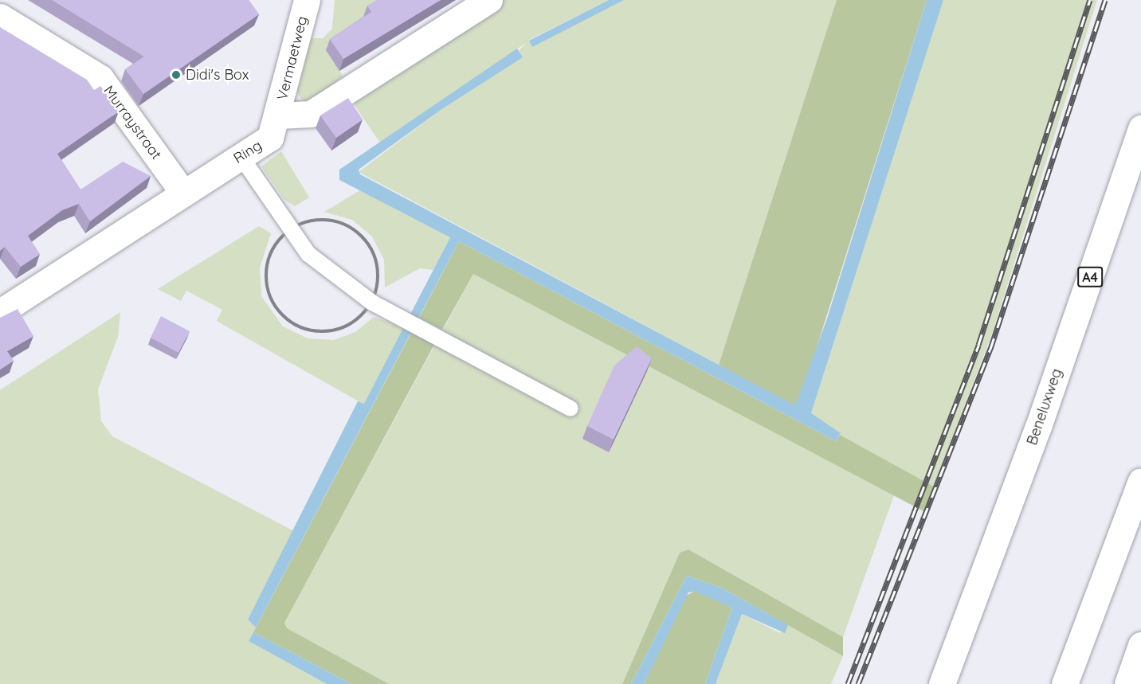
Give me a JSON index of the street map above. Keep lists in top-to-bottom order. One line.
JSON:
{"streets":{"main road":["Vermaetweg","Murraystraat","Ring","A4","Beneluxweg"]},"crossings":[["Vermaetweg","Ring"],["Murraystraat","Ring"]],"places":["Didi's Box"]}
